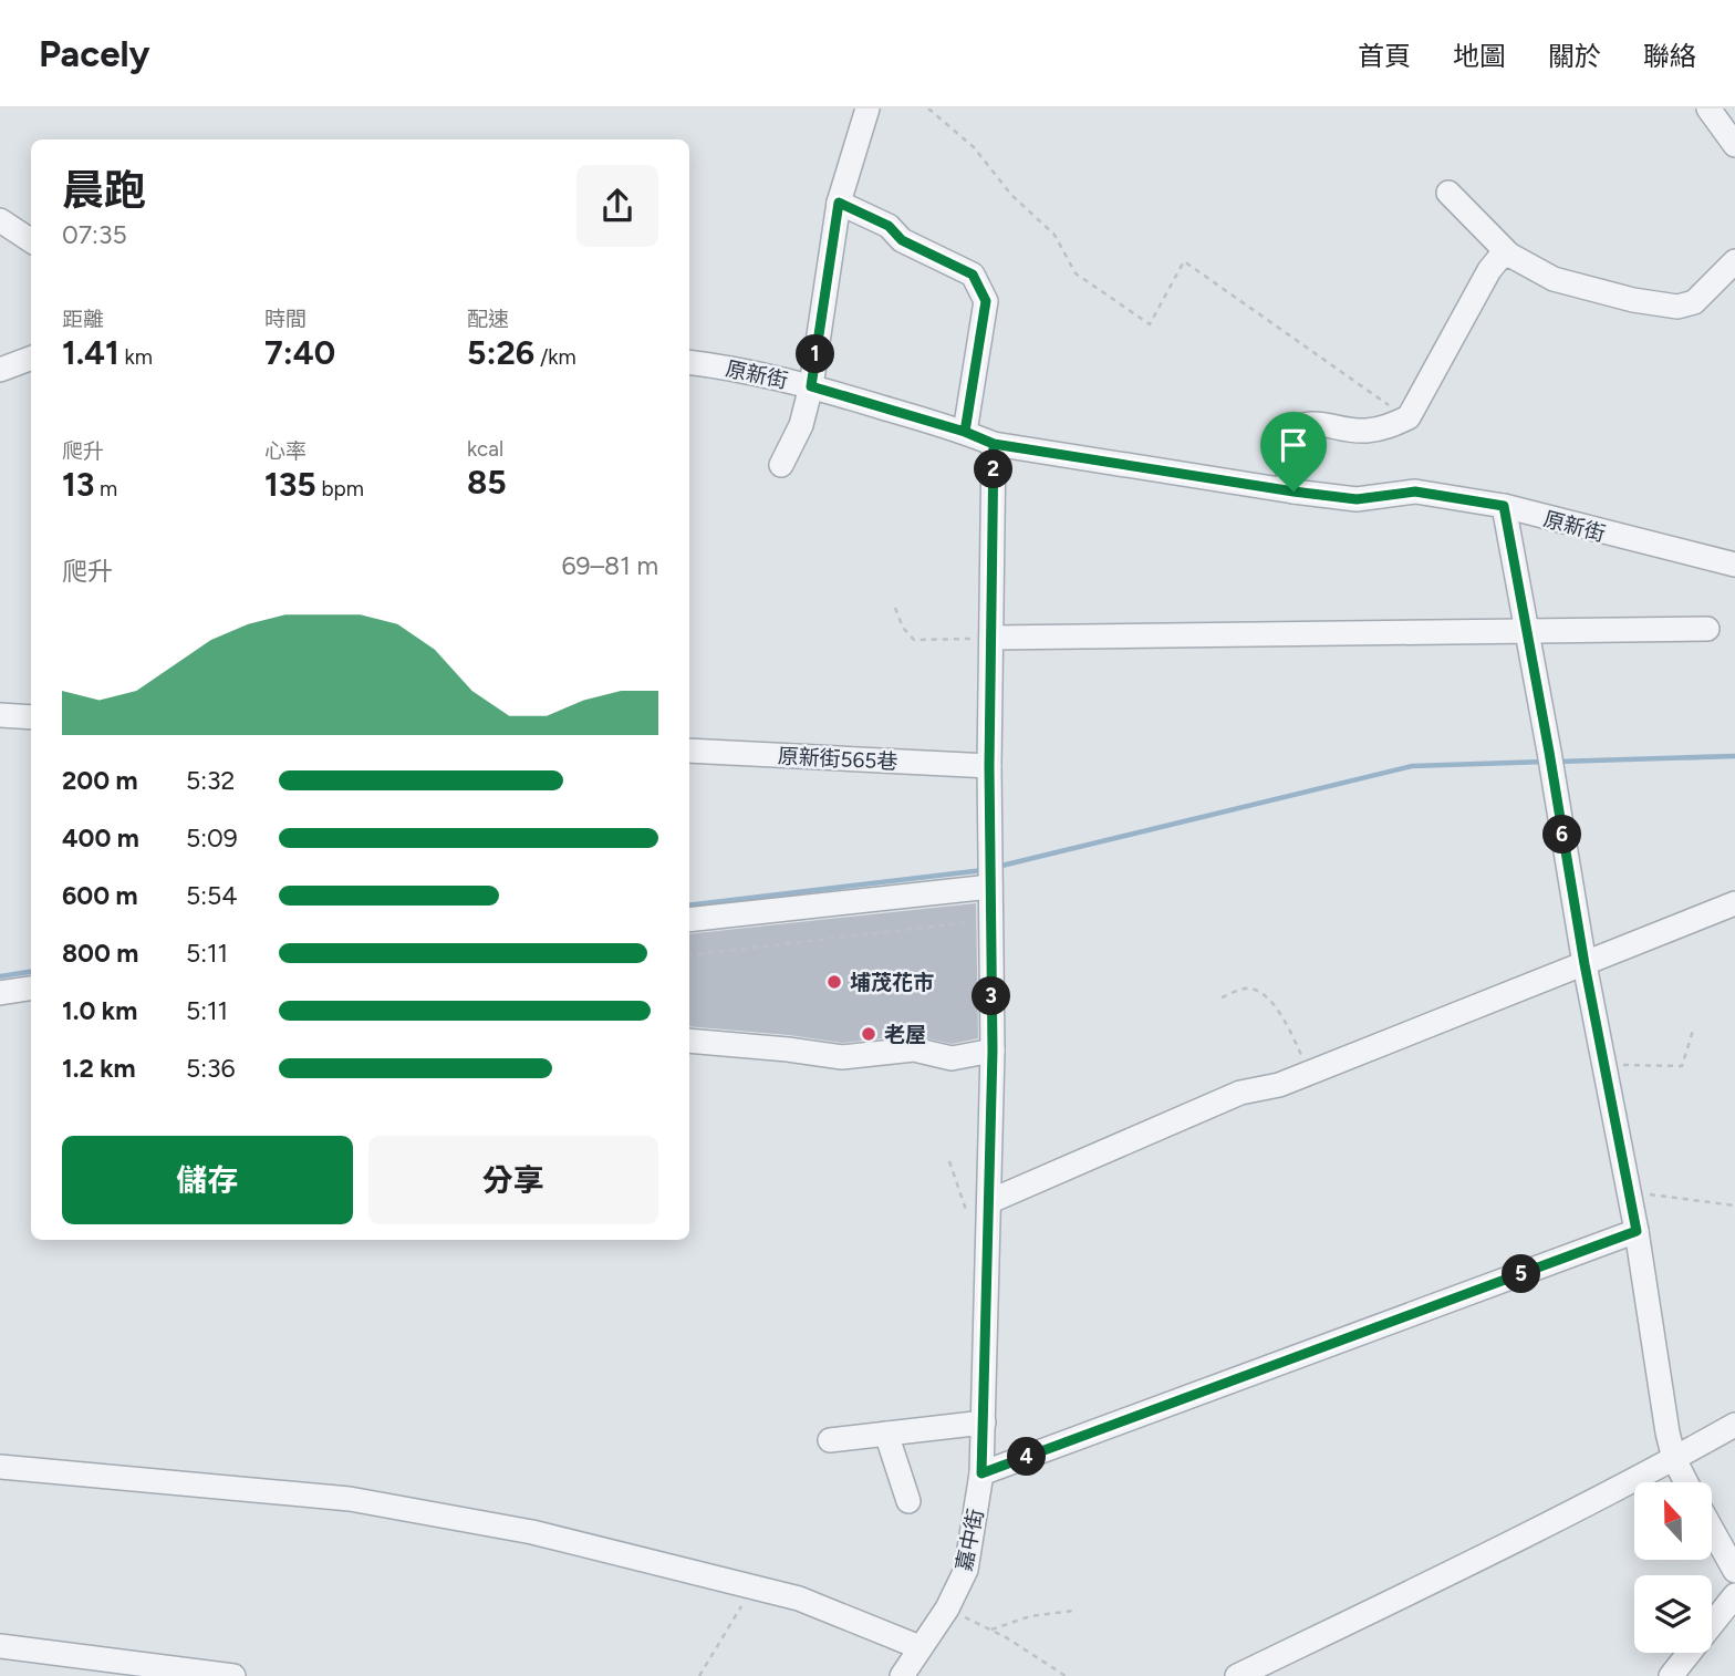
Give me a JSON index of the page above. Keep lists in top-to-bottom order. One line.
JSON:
{"streets":{"street":["原新街","原新街565巷","嘉中街"]},"crossings":[["原新街","嘉中街"],["原新街565巷","嘉中街"]],"places":["埔茂花市","老屋"],"north":"top","page":{"header":"Pacely","nav":["首頁","地圖","關於","聯絡"],"heading":["晨跑","07:35"],"stats":[["距離","1.41 km"],["時間","7:40"],["配速","5:26 /km"],["爬升","13 m"],["心率","135 bpm"],["kcal","85"]],"pins":["1","2","6","3","5","4"],"chart":["爬升","69–81 m"],"list":[{"name":"200 m","note":"5:32"},{"name":"400 m","note":"5:09"},{"name":"600 m","note":"5:54"},{"name":"800 m","note":"5:11"},{"name":"1.0 km","note":"5:11"},{"name":"1.2 km","note":"5:36"}],"buttons":["儲存","分享"]}}
